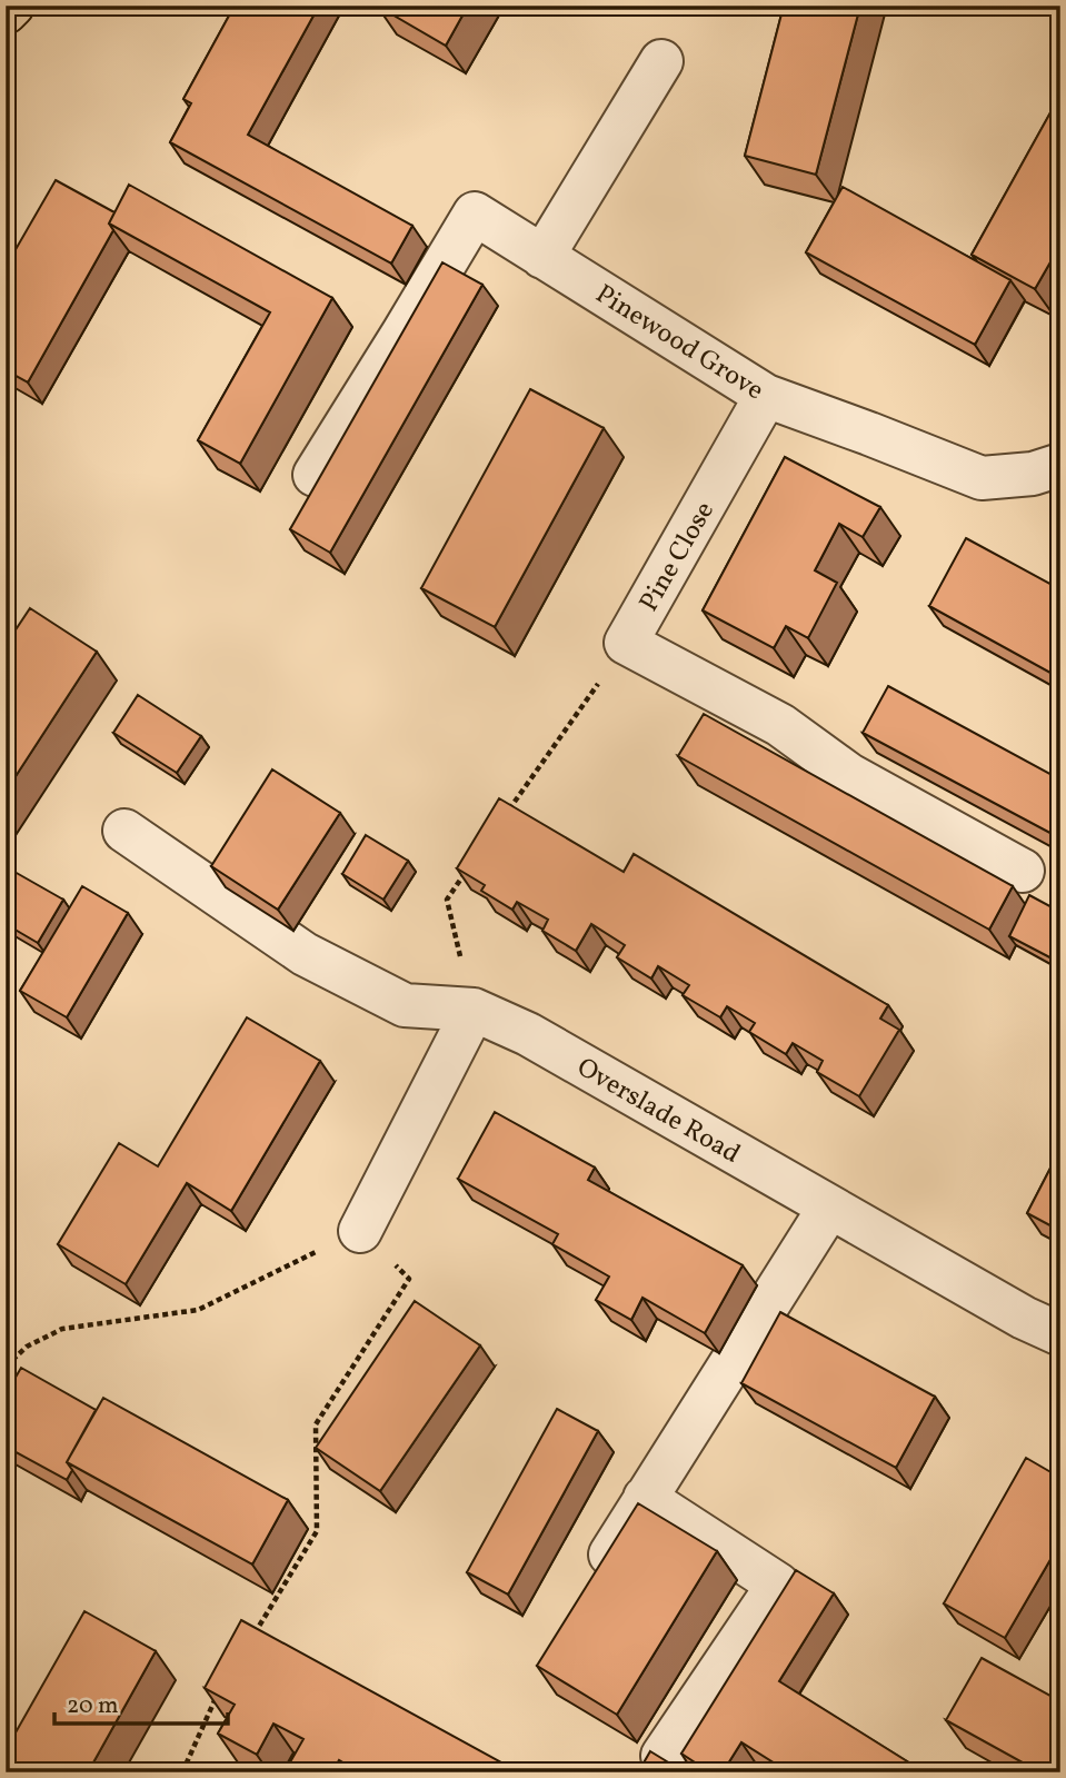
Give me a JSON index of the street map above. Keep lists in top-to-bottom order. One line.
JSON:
{"streets":{"street":["Pinewood Grove","Pine Close","Overslade Road"]},"crossings":[["Pinewood Grove","Pine Close"]],"scale_bar":"20 m"}
